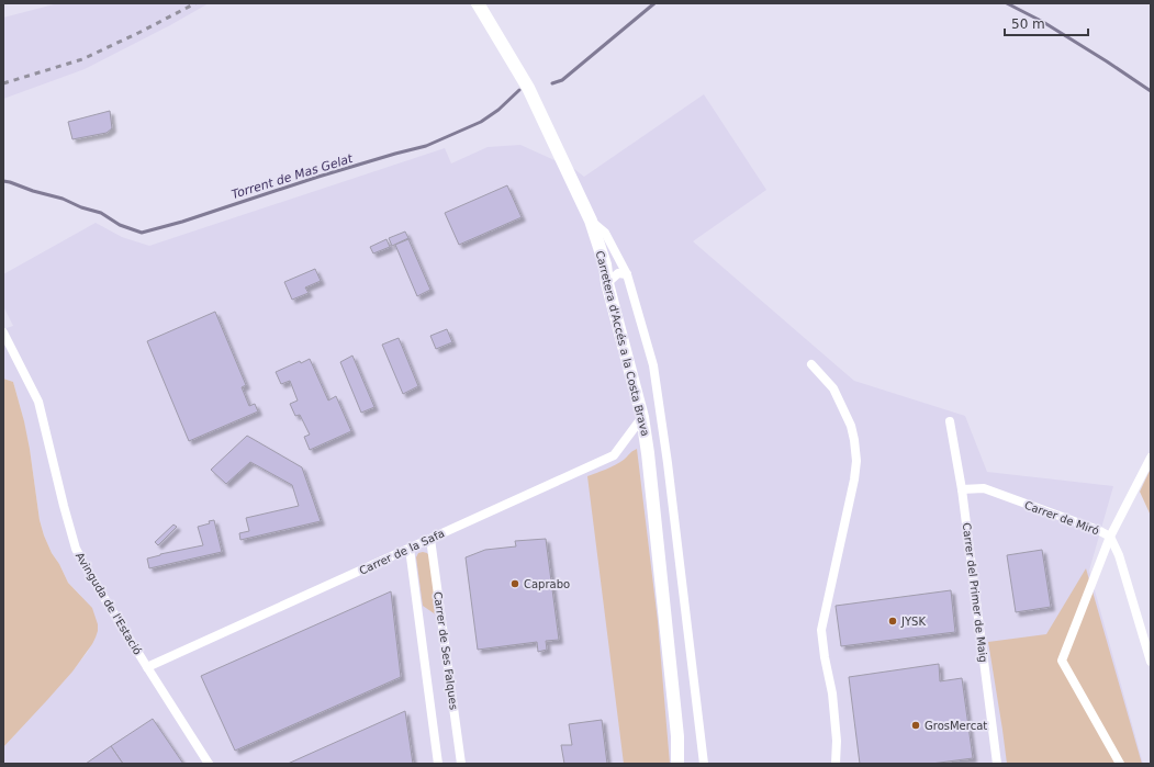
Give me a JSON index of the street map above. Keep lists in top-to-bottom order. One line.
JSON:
{"streets":{"main road":["Carretera d'Accés a la Costa Brava"],"street":["Carrer de Miró","Carrer de la Safa","Carrer del Primer de Maig","Avinguda de l'Estació","Carrer de Ses Falques"]},"crossings":[["Carretera d'Accés a la Costa Brava","Carrer de la Safa"],["Carrer de Miró","Carrer del Primer de Maig"],["Carrer de la Safa","Avinguda de l'Estació"],["Carrer de la Safa","Carrer de Ses Falques"]],"water":["Torrent de Mas Gelat"],"places":["Caprabo","JYSK","GrosMercat"],"scale_bar":"50 m"}
